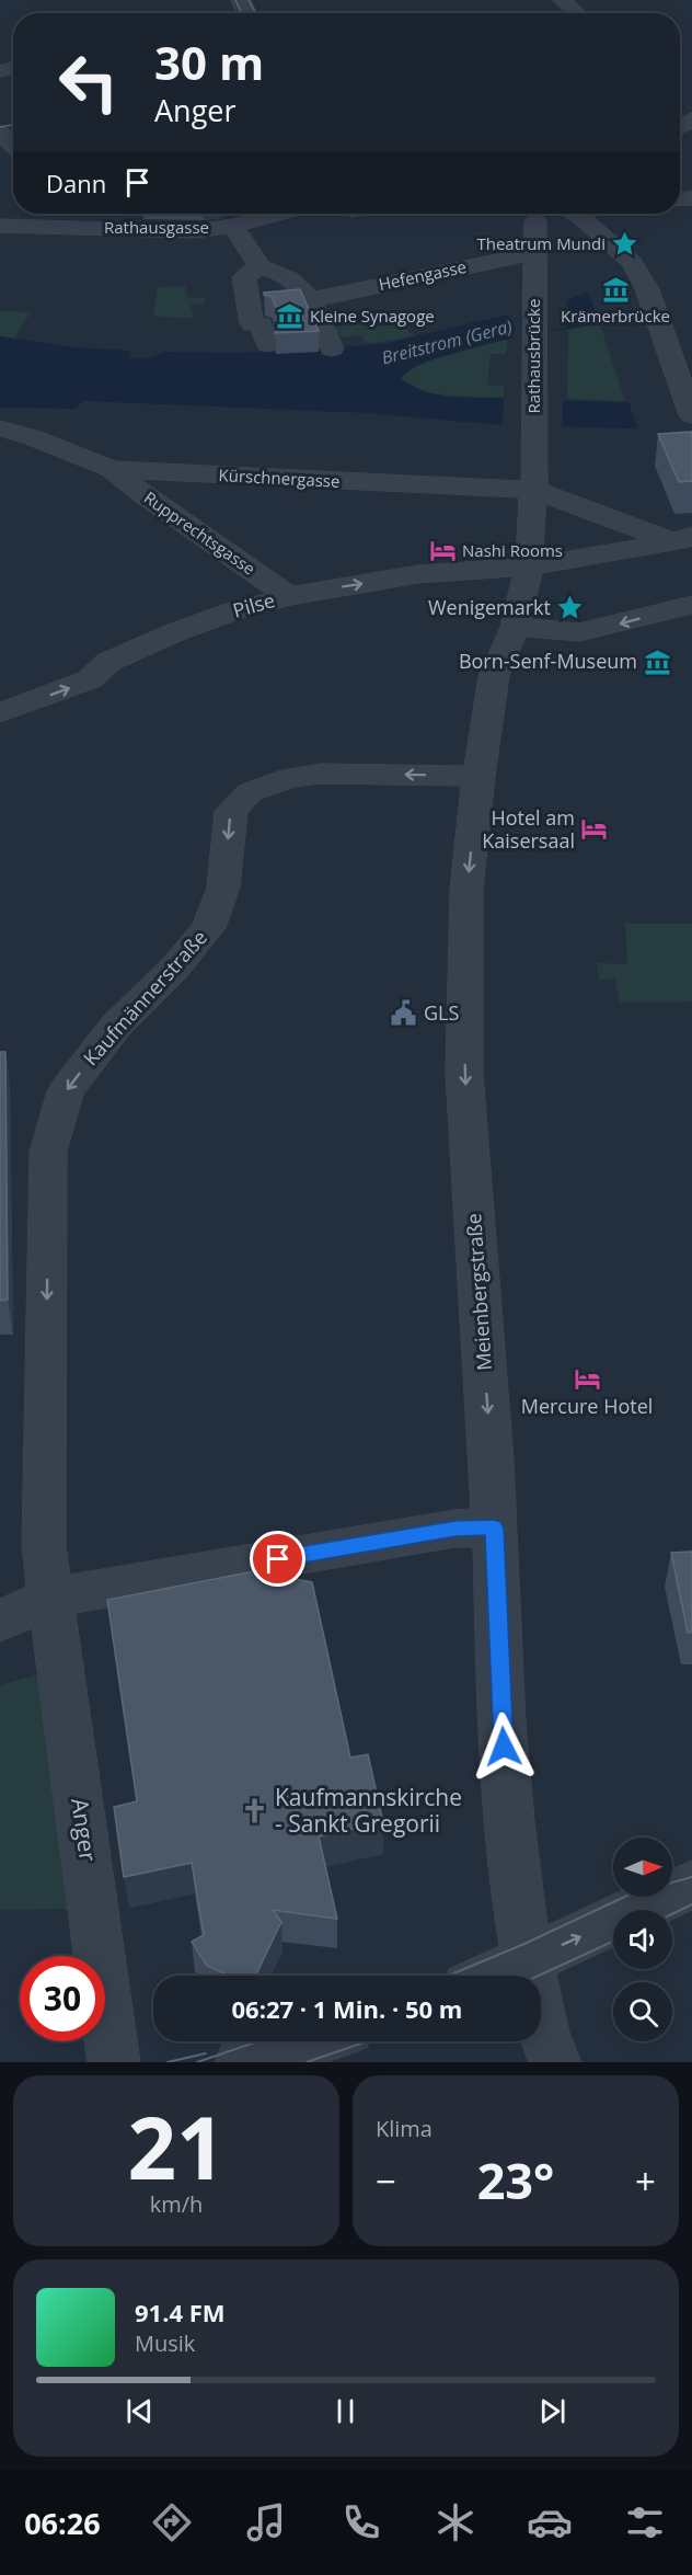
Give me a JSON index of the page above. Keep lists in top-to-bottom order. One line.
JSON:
{"streets":{"street":["Rathausgasse","Hefengasse","Rathausbrücke","Kürschnergasse","Rupprechtsgasse","Pilse","Kaufmännerstraße","Meienbergstraße","Anger"]},"crossings":[["Hefengasse","Rathausbrücke"],["Rathausbrücke","Kürschnergasse"],["Kürschnergasse","Rupprechtsgasse"],["Kürschnergasse","Pilse"],["Rupprechtsgasse","Pilse"],["Kaufmännerstraße","Meienbergstraße"],["Kaufmännerstraße","Anger"]],"one_way":["Pilse","Kaufmännerstraße","Meienbergstraße"],"water":["Breitstrom (Gera)"],"places":{"place":["Theatrum Mundi","Wenigemarkt"],"museum":["Krämerbrücke","Kleine Synagoge","Born-Senf-Museum"],"hotel":["Nashi Rooms","Hotel am Kaisersaal","Mercure Hotel"],"public building":["GLS"],"church":["Kaufmannskirche - Sankt Gregorii"]},"north":"right","page":{"turn":["30 m","Anger"],"then":"Dann","limit":"30","trip":"06:27 · 1 Min. · 50 m","tile":[["21","km/h"],"Klima"],"heat":["−","23°","+"],"song":["91.4 FM","Musik"],"tabs":"06:26"}}
